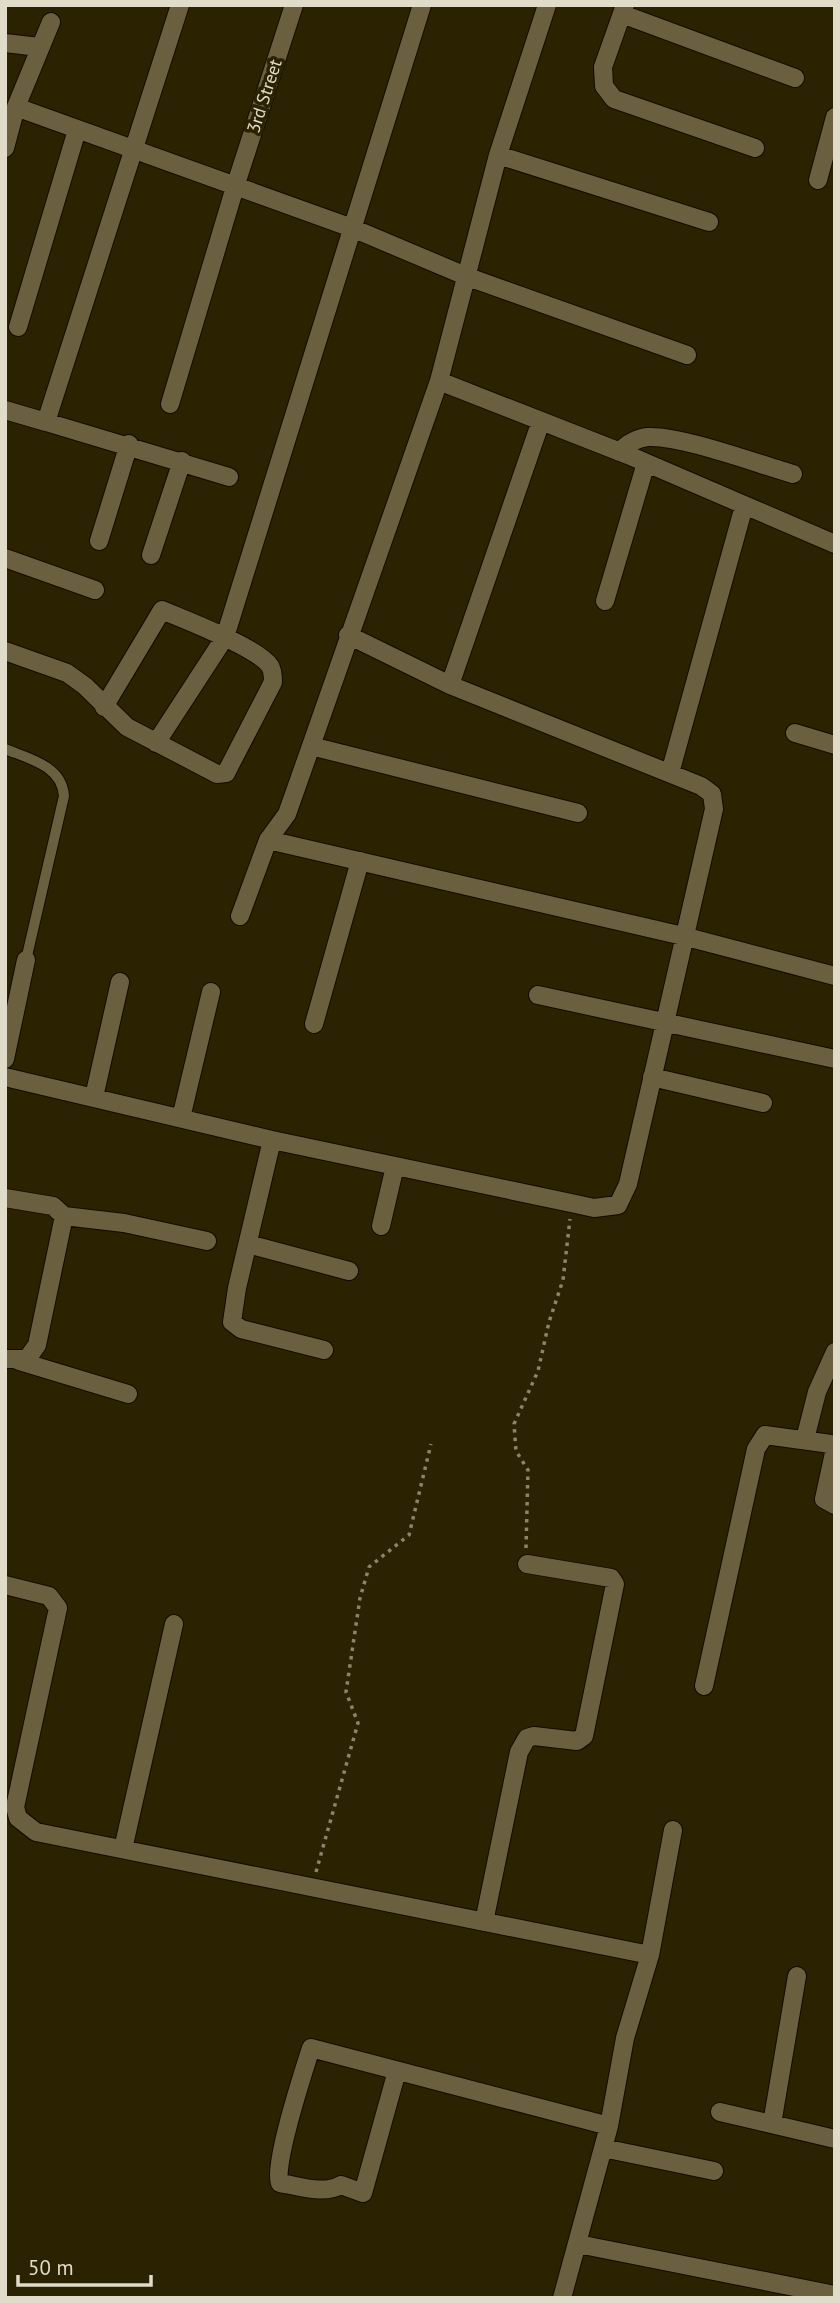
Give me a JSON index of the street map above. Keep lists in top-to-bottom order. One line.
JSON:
{"streets":{"street":["3rd Street"]},"scale_bar":"50 m"}
